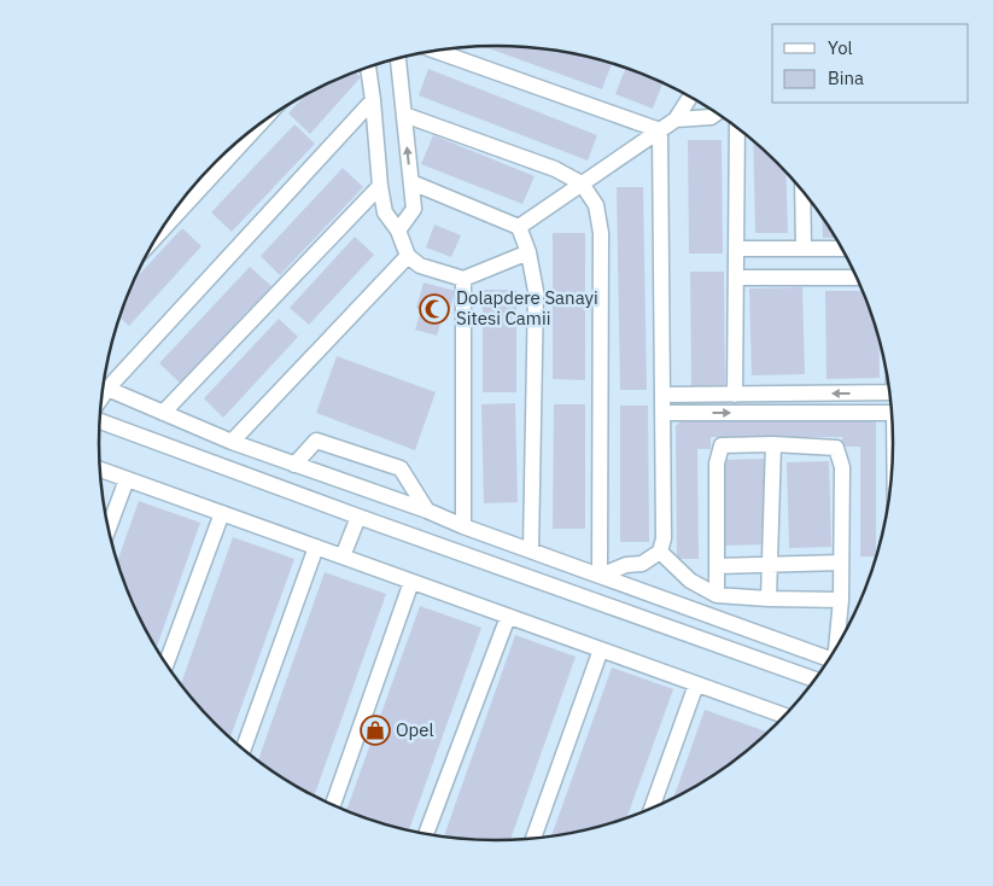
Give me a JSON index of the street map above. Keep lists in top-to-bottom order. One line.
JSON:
{"places":{"mosque":["Dolapdere Sanayi Sitesi Camii"],"shop":["Opel"]},"legend":["Yol","Bina"]}
